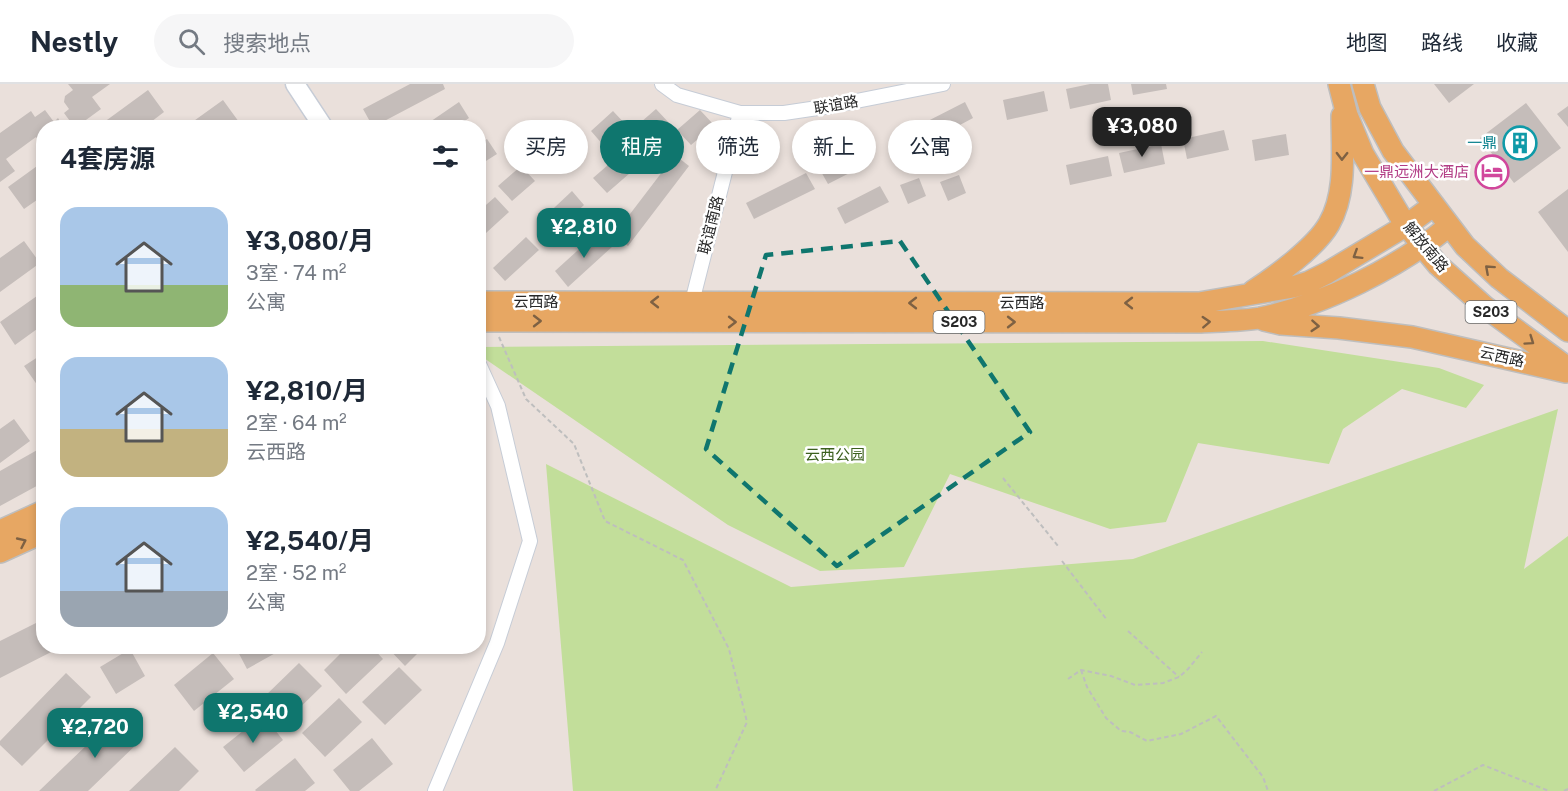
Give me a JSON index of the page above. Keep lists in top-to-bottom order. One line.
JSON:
{"streets":{"main road":["解放南路","云西路","S203"],"street":["联谊路","联谊南路"]},"crossings":[["联谊路","联谊南路"],["联谊南路","云西路"],["解放南路","云西路"]],"parks":["云西公园"],"places":{"building":["一鼎"],"hotel":["一鼎远洲大酒店"]},"page":{"header":"Nestly","search":"搜索地点","nav":["地图","路线","收藏"],"price":["¥3,080","¥2,810","¥2,540","¥2,720"],"chip":["买房","租房","筛选","新上","公寓"],"heading":"4套房源","list":[{"name":"¥3,080/月","note":"3室 · 74 m² · 公寓"},{"name":"¥2,810/月","note":"2室 · 64 m² · 云西路"},{"name":"¥2,540/月","note":"2室 · 52 m² · 公寓"}]}}
